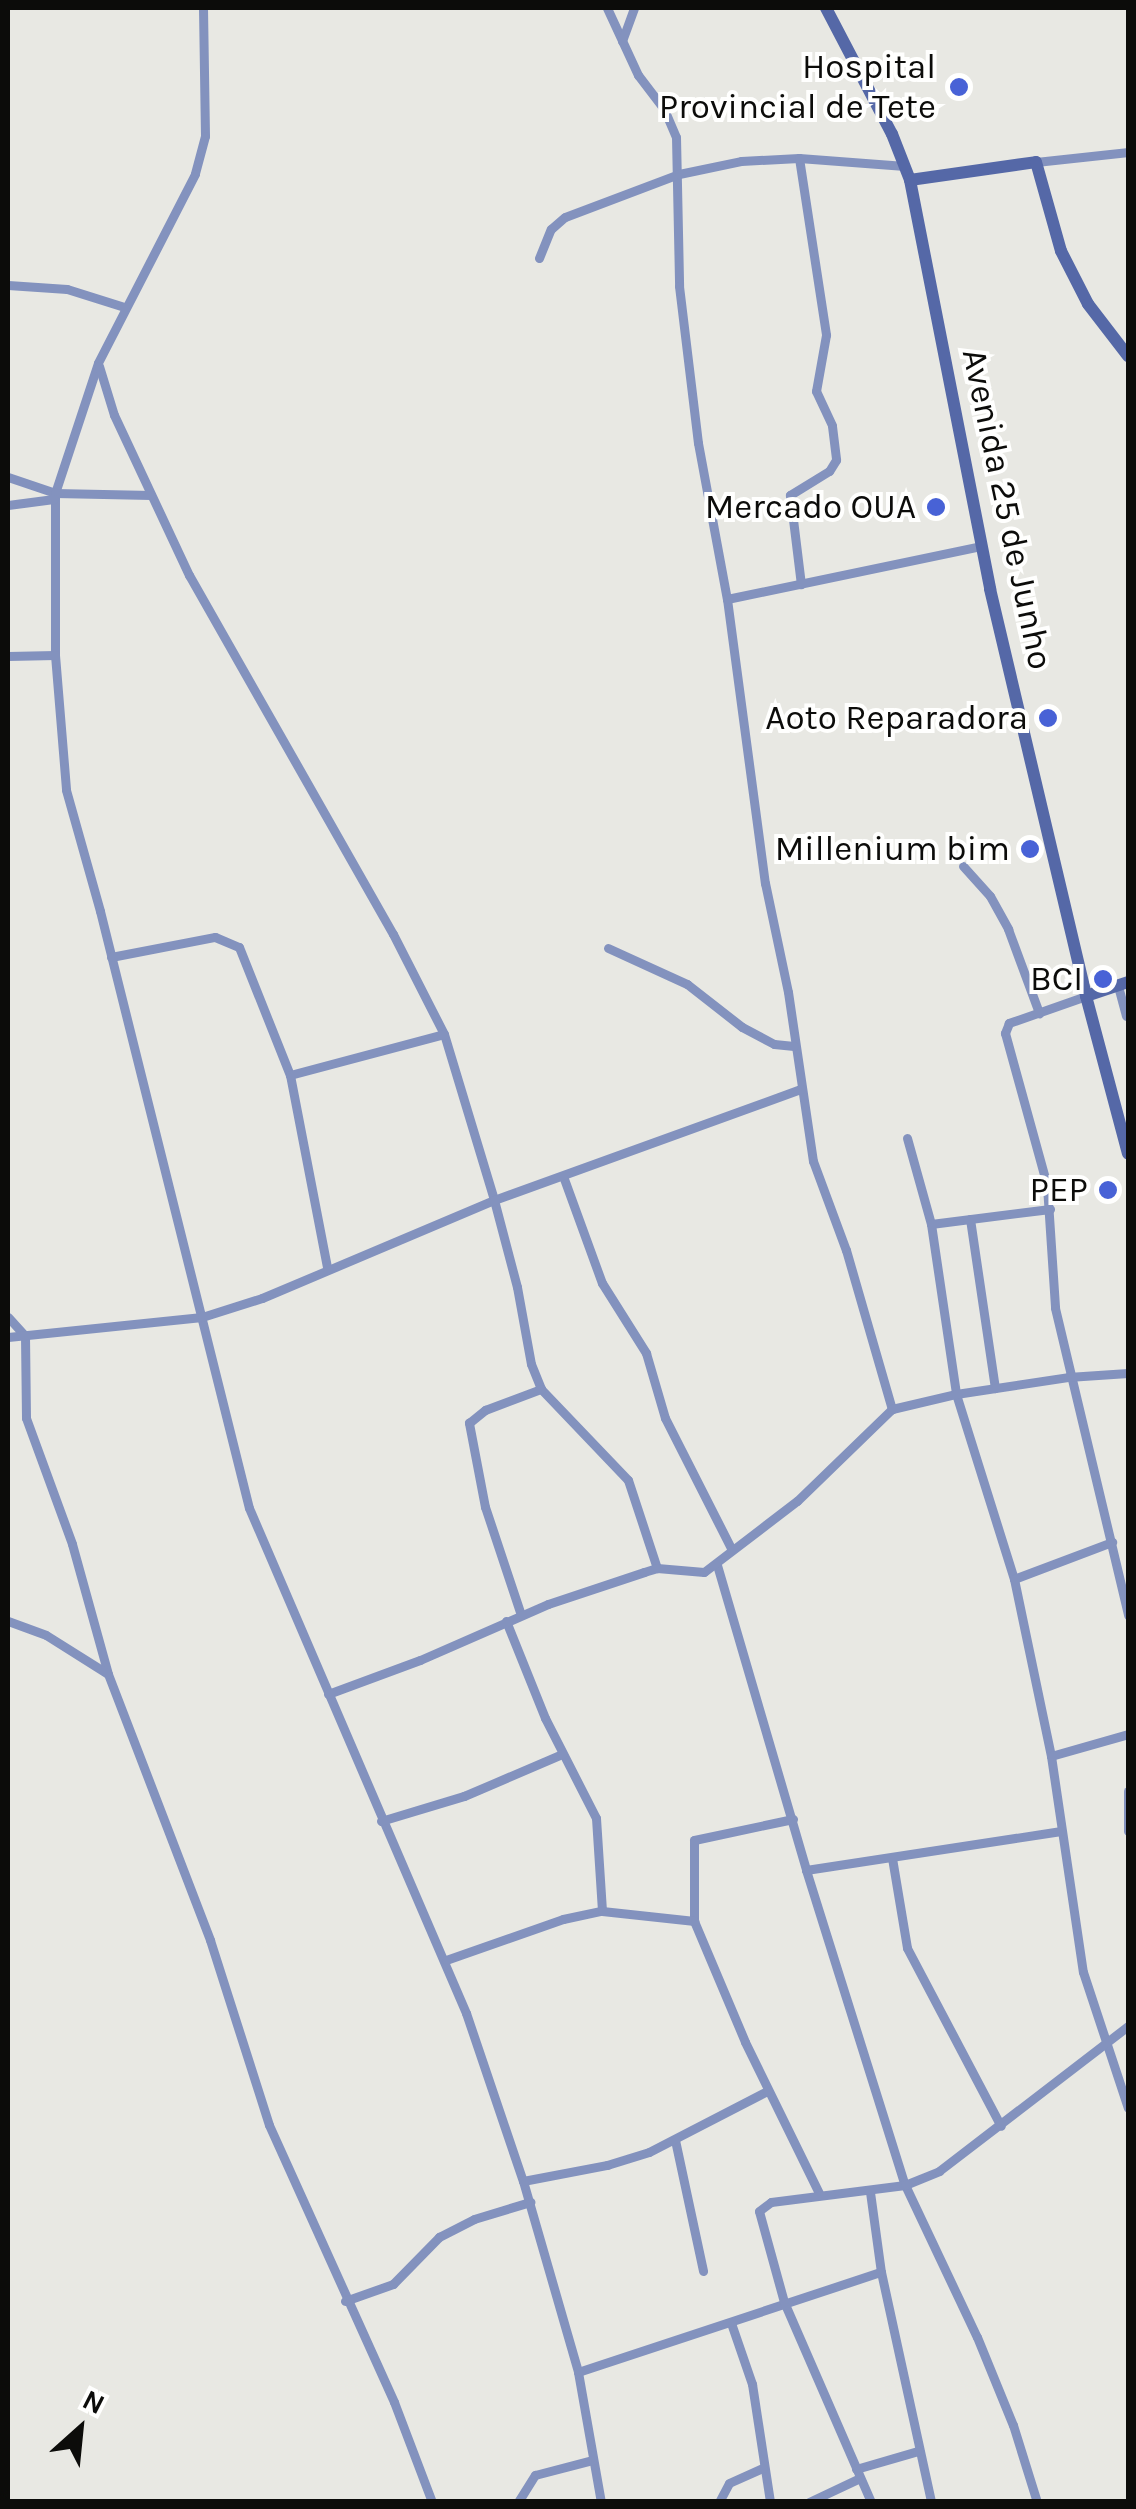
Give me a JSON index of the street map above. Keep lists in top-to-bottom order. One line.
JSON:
{"streets":{"street":["Avenida 25 de Junho"]},"places":["Hospital Provincial de Tete","Mercado OUA","Aoto Reparadora","Millenium bim","BCI","PEP"],"north":"top right"}
